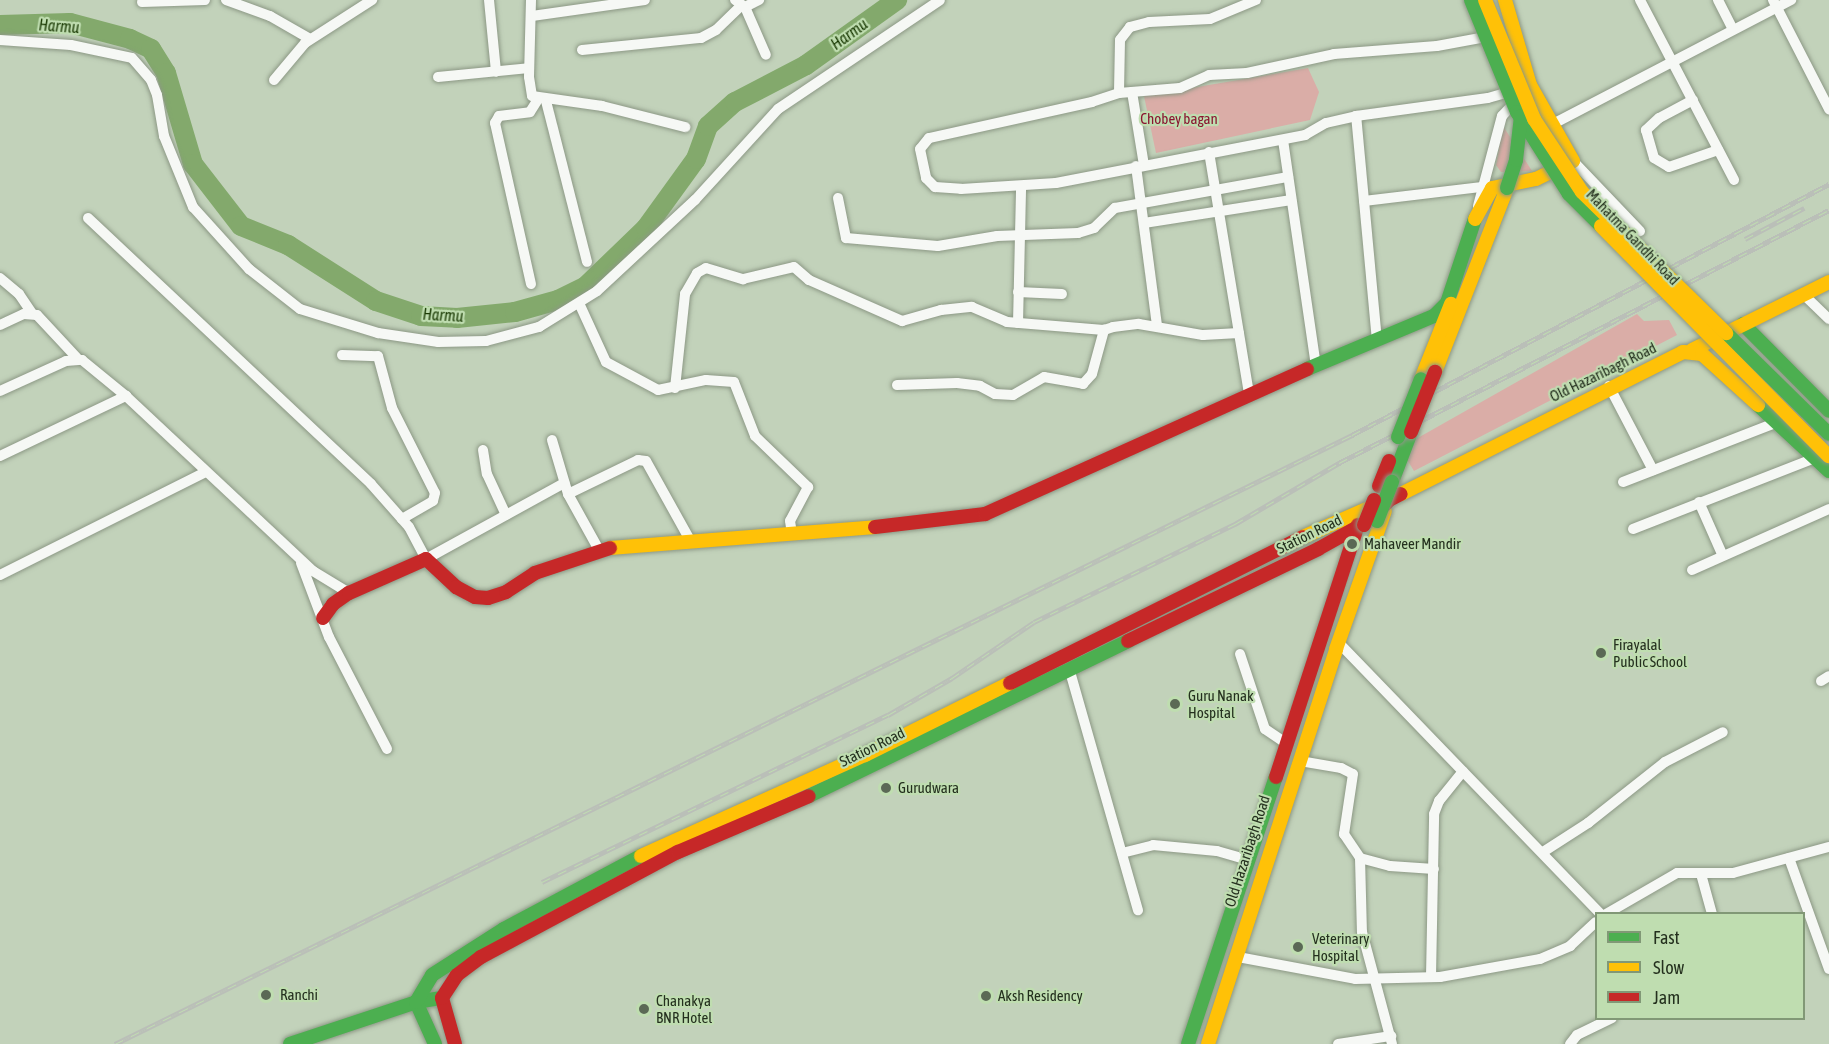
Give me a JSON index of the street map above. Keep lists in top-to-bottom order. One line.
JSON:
{"streets":{"main road":["Mahatma Gandhi Road","Old Hazaribagh Road","Station Road"]},"crossings":[["Old Hazaribagh Road","Station Road"]],"water":["Harmu"],"parks":["Chobey bagan"],"places":["Mahaveer Mandir","Firayalal Public School","Guru Nanak Hospital","Gurudwara","Veterinary Hospital","Ranchi","Aksh Residency","Chanakya BNR Hotel"],"legend":["Fast","Slow","Jam"]}
